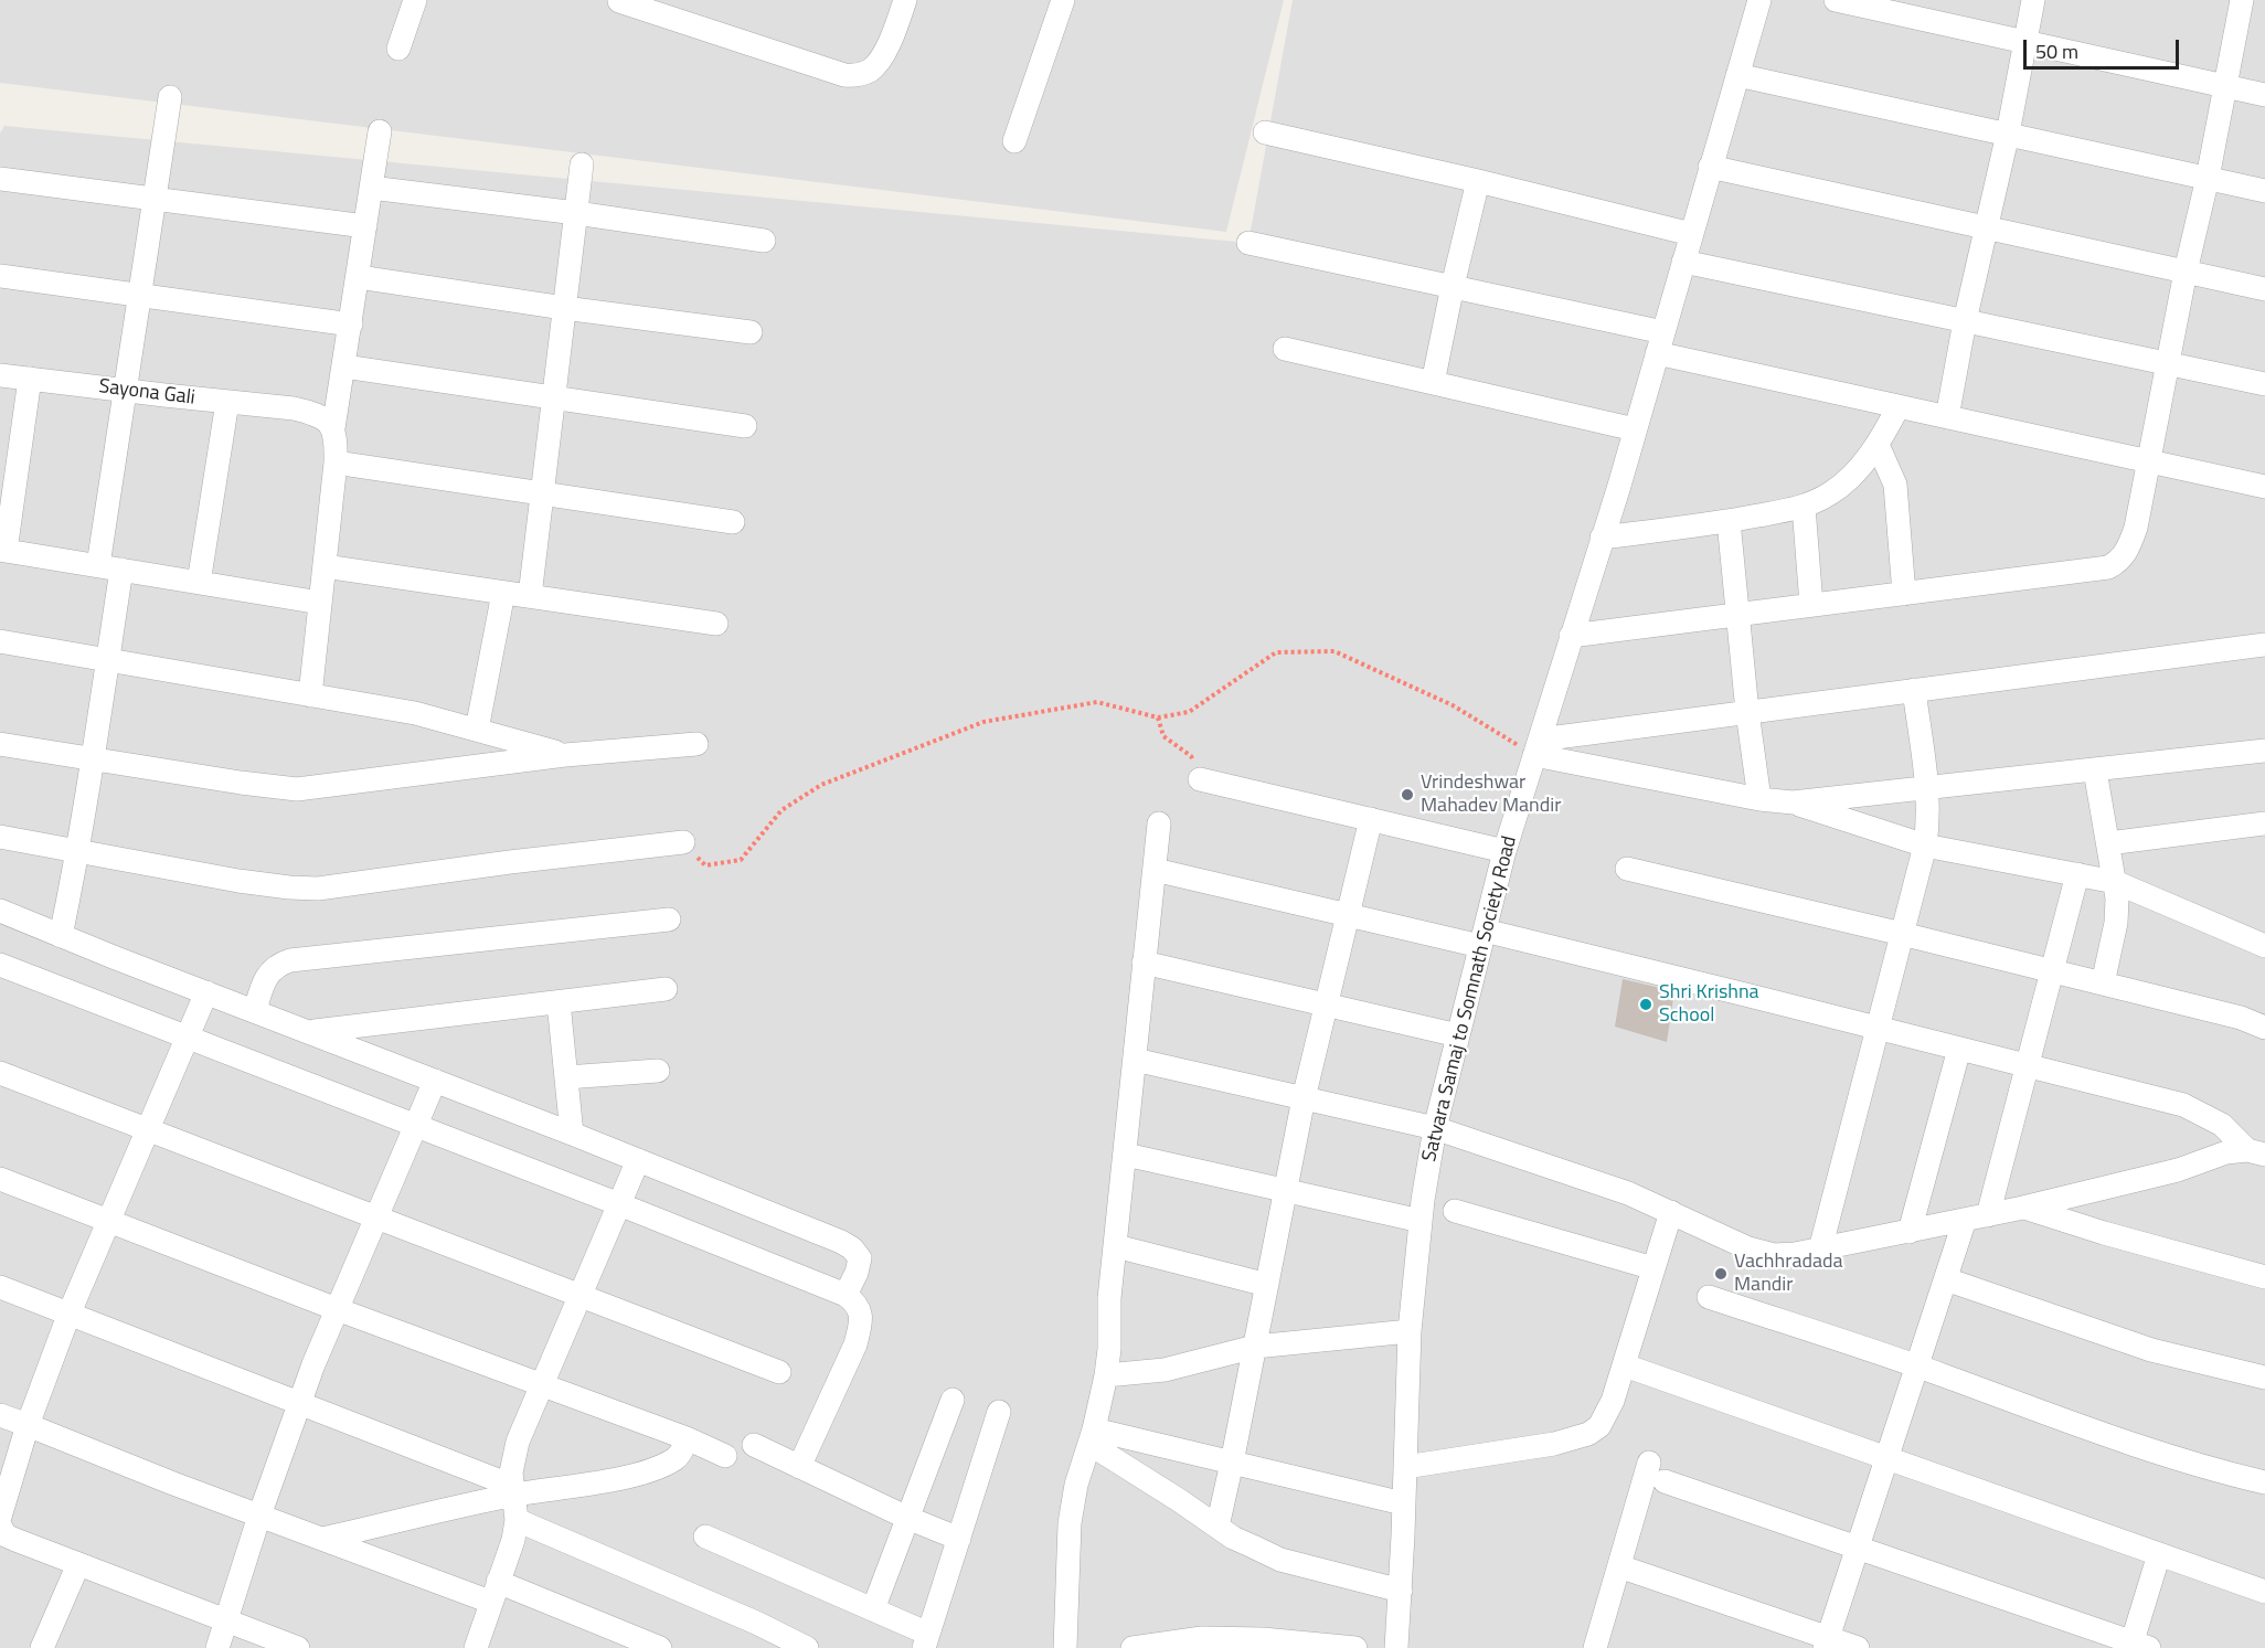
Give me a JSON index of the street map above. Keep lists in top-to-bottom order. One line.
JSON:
{"streets":{"street":["Sayona Gali","Satvara Samaj to Somnath Society Road"]},"places":["Vrindeshwar Mahadev Mandir","Shri Krishna School","Vachhradada Mandir"],"scale_bar":"50 m"}
